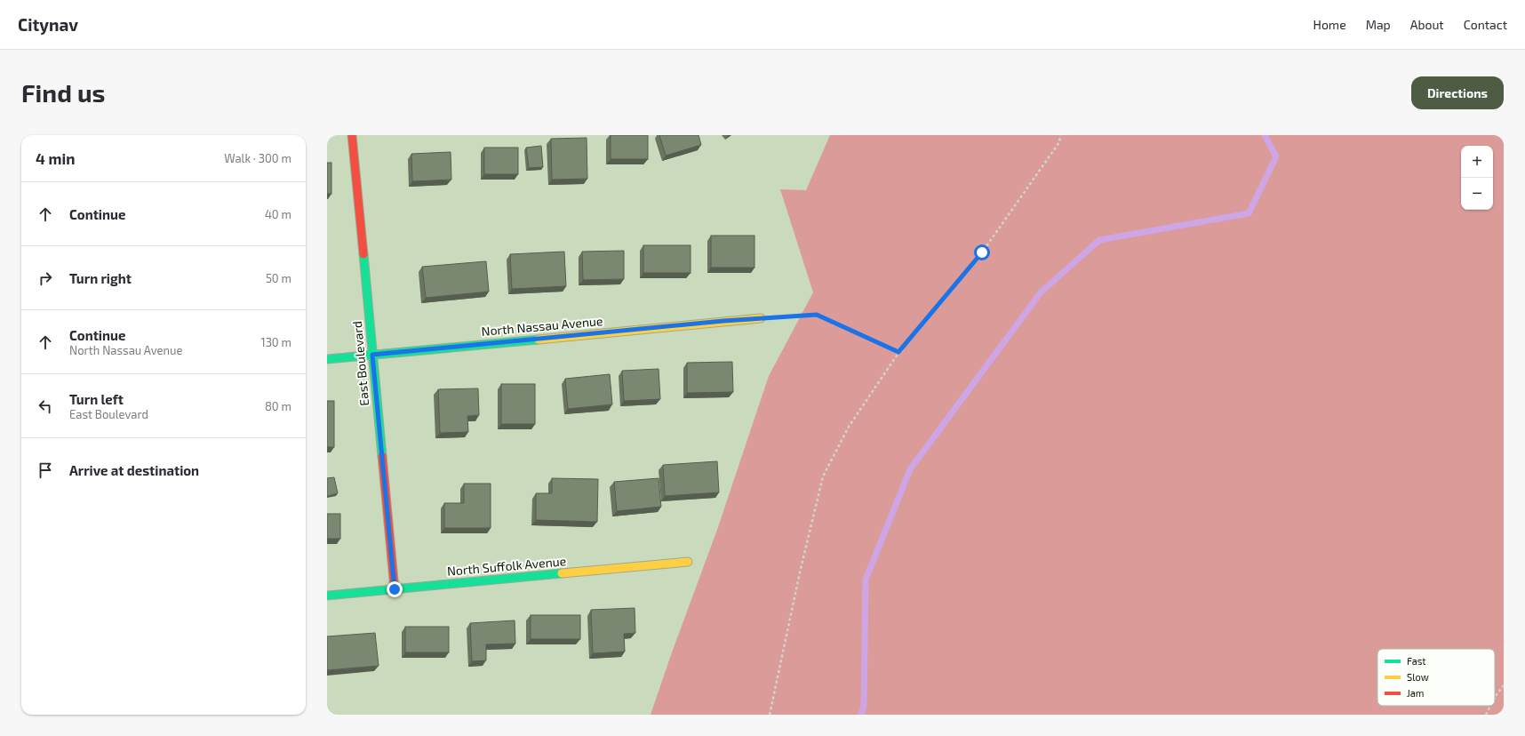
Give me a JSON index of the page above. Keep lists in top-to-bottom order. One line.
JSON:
{"streets":{"street":["North Nassau Avenue","East Boulevard","North Suffolk Avenue"]},"crossings":[["North Nassau Avenue","East Boulevard"],["East Boulevard","North Suffolk Avenue"]],"legend":["Fast","Slow","Jam"],"page":{"header":"Citynav","nav":["Home","Map","About","Contact"],"buttons":"Directions","title":"Find us","heading":["4 min","Walk · 300 m"],"map_buttons":["+","−"],"list":[["Continue","40 m"],["Turn right","50 m"],["Continue","North Nassau Avenue","130 m"],["Turn left","East Boulevard","80 m"],"Arrive at destination"]}}
